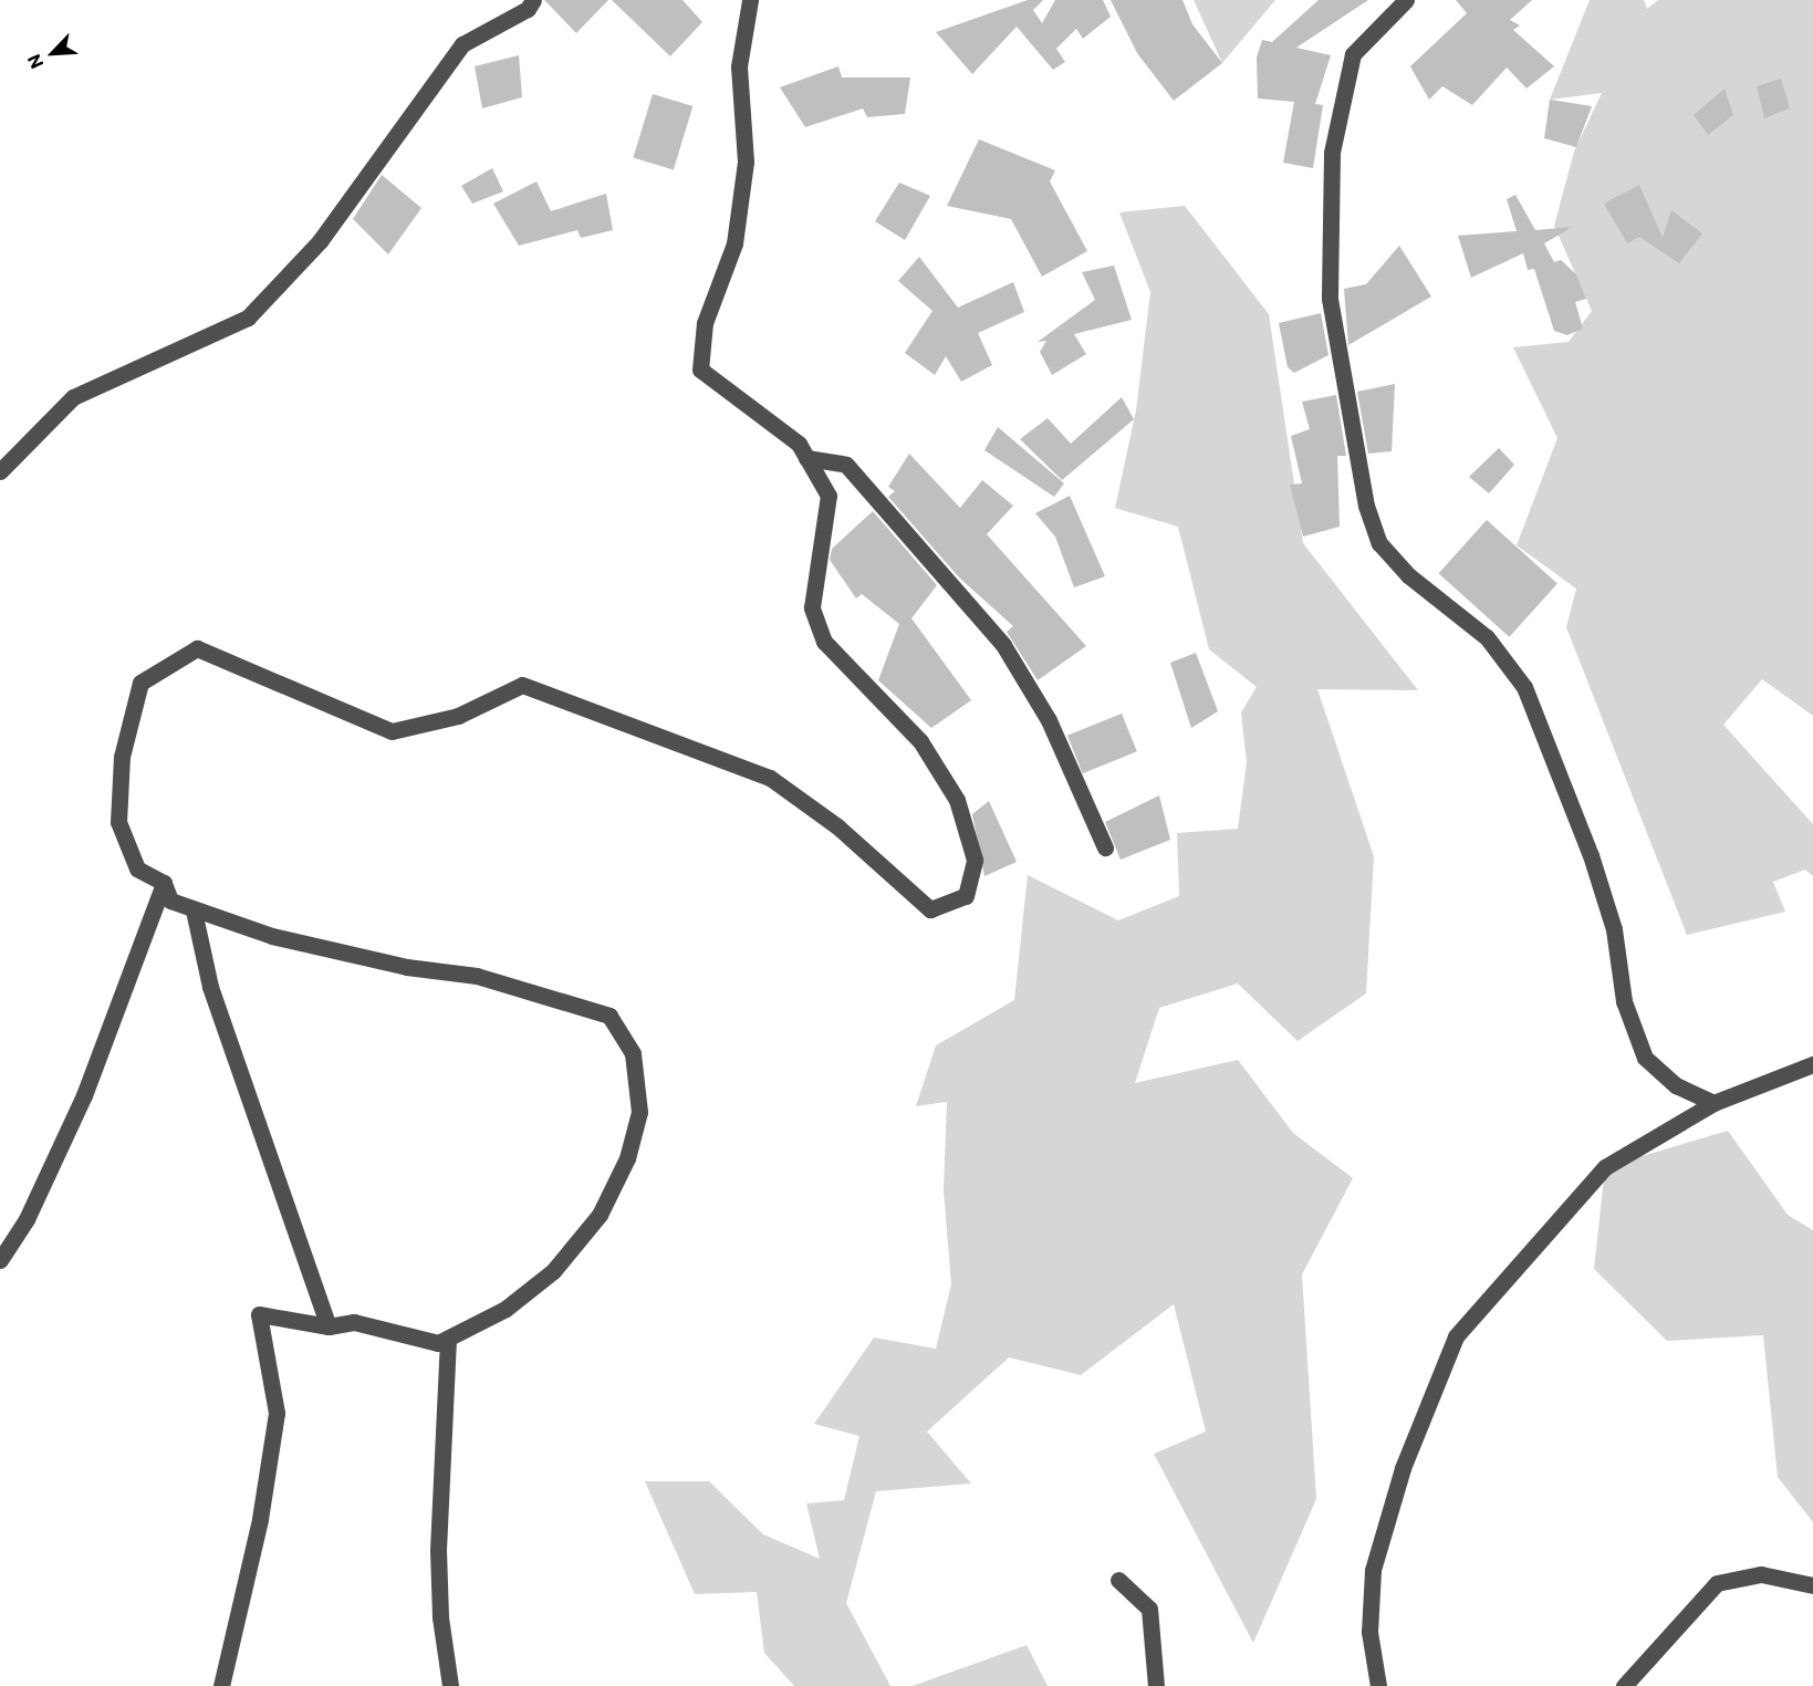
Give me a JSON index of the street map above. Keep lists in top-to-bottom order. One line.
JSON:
{"north":"bottom left"}
